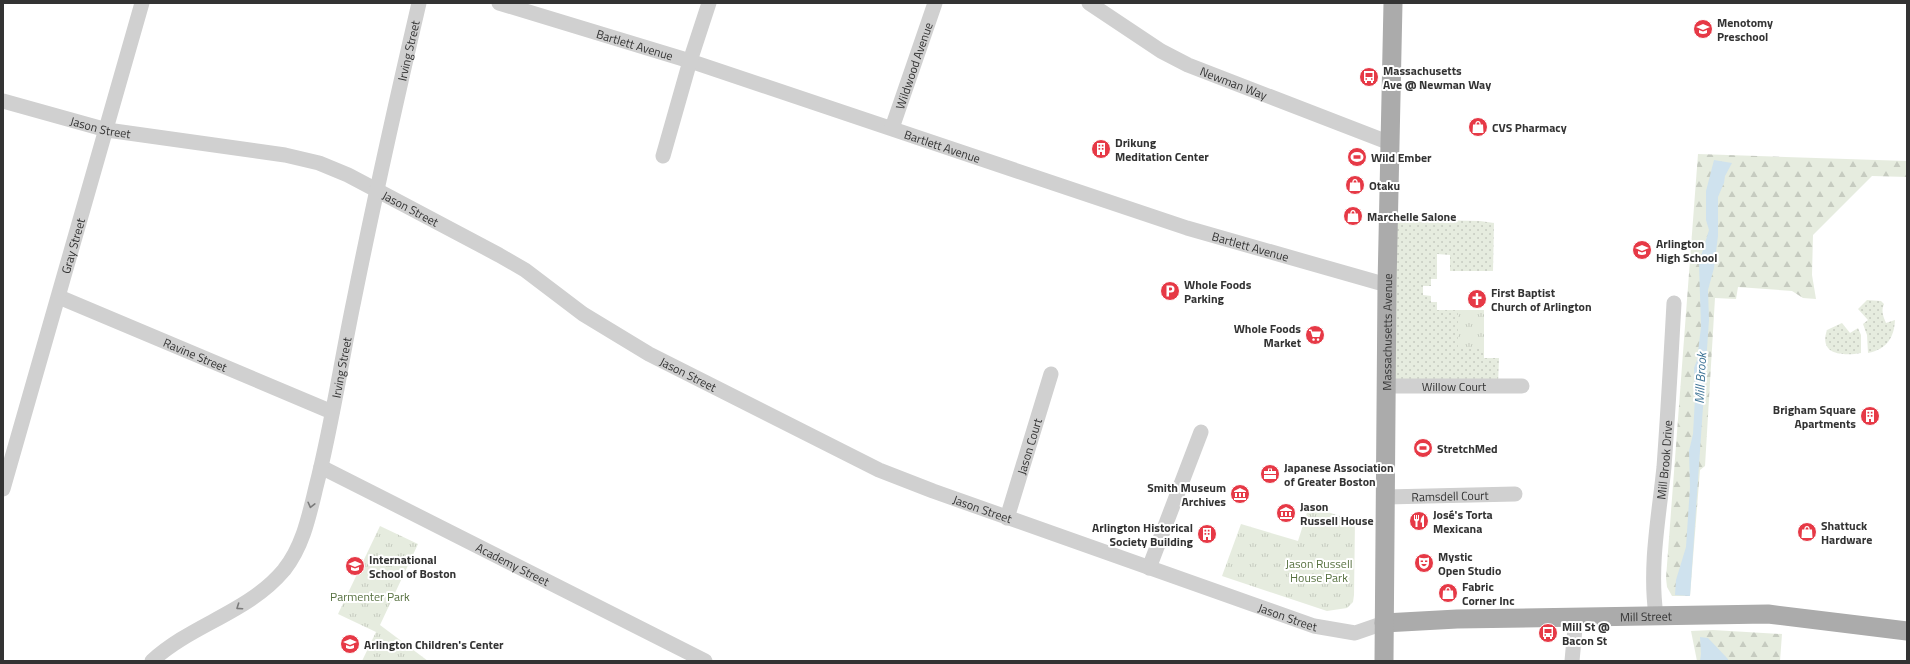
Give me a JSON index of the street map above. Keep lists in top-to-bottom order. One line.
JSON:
{"streets":{"main road":["Massachusetts Avenue","Mill Street"],"street":["Bartlett Avenue","Irving Street","Wildwood Avenue","Newman Way","Jason Street","Gray Street","Ravine Street","Willow Court","Jason Court","Mill Brook Drive","Ramsdell Court","Academy Street"]},"crossings":[["Bartlett Avenue","Wildwood Avenue"],["Bartlett Avenue","Massachusetts Avenue"],["Irving Street","Jason Street"],["Irving Street","Ravine Street"],["Irving Street","Academy Street"],["Newman Way","Massachusetts Avenue"],["Jason Street","Gray Street"],["Jason Street","Massachusetts Avenue"],["Jason Street","Jason Court"],["Jason Street","Mill Street"],["Gray Street","Ravine Street"],["Massachusetts Avenue","Willow Court"],["Massachusetts Avenue","Ramsdell Court"],["Massachusetts Avenue","Mill Street"],["Mill Brook Drive","Mill Street"]],"water":["Mill Brook"],"parks":["Jason Russell House Park","Parmenter Park"],"places":{"school or university":["Menotomy Preschool","Arlington High School","International School of Boston","Arlington Children's Center"],"bus stop":["Massachusetts Ave @ Newman Way","Mill St @ Bacon St"],"shop":["CVS Pharmacy","Otaku","Marchelle Salone","Shattuck Hardware","Fabric Corner Inc"],"building":["Drikung Meditation Center","Brigham Square Apartments","Arlington Historical Society Building"],"sports":["Wild Ember","StretchMed"],"parking":["Whole Foods Parking"],"church":["First Baptist Church of Arlington"],"supermarket":["Whole Foods Market"],"office":["Japanese Association of Greater Boston"],"museum":["Smith Museum Archives","Jason Russell House"],"restaurant":["José's Torta Mexicana"],"theatre":["Mystic Open Studio"]}}
